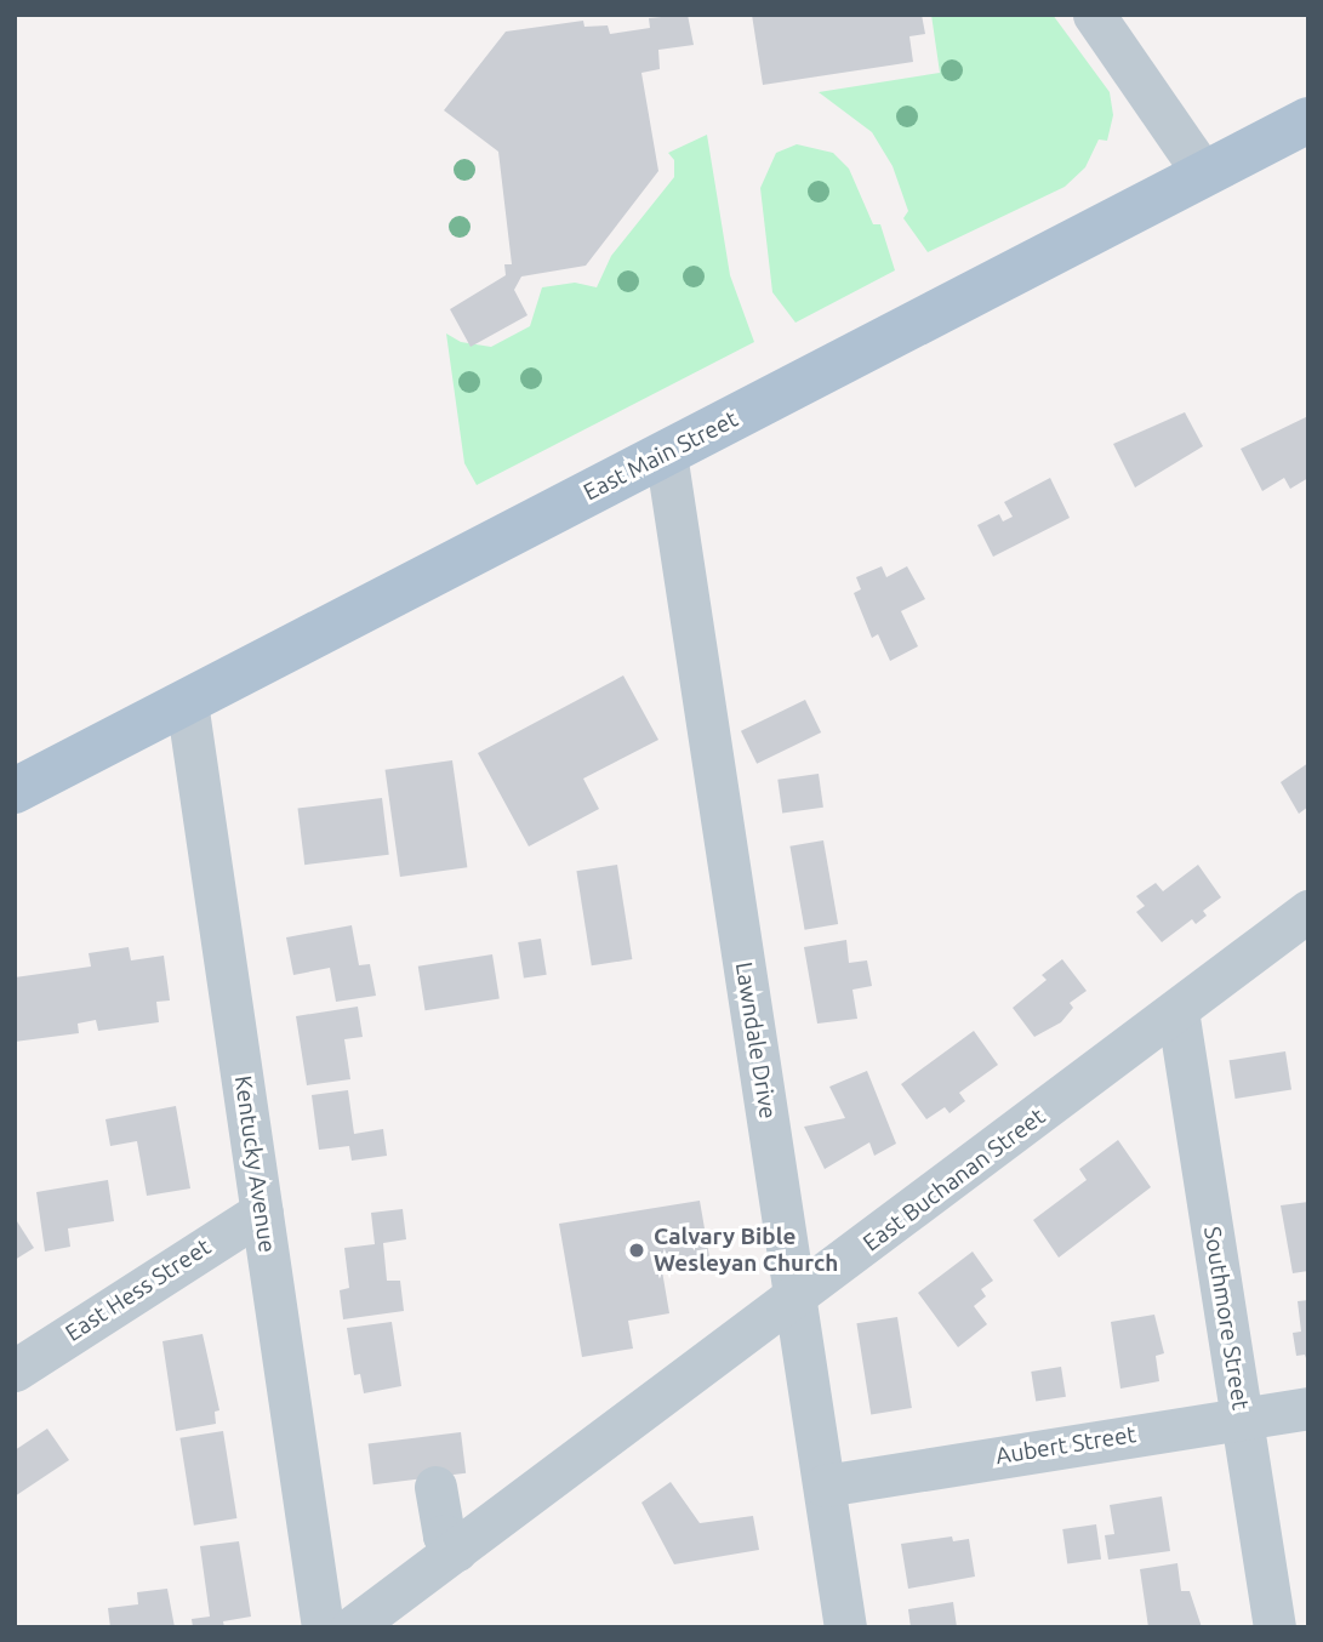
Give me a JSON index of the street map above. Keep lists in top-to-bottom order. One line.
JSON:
{"streets":{"main road":["East Main Street"],"street":["Lawndale Drive","Kentucky Avenue","East Buchanan Street","East Hess Street","Southmore Street","Aubert Street"]},"crossings":[["East Main Street","Lawndale Drive"],["East Main Street","Kentucky Avenue"],["Lawndale Drive","East Buchanan Street"],["Lawndale Drive","Aubert Street"],["Kentucky Avenue","East Hess Street"],["East Buchanan Street","Southmore Street"],["Southmore Street","Aubert Street"]],"places":["Calvary Bible Wesleyan Church"]}
